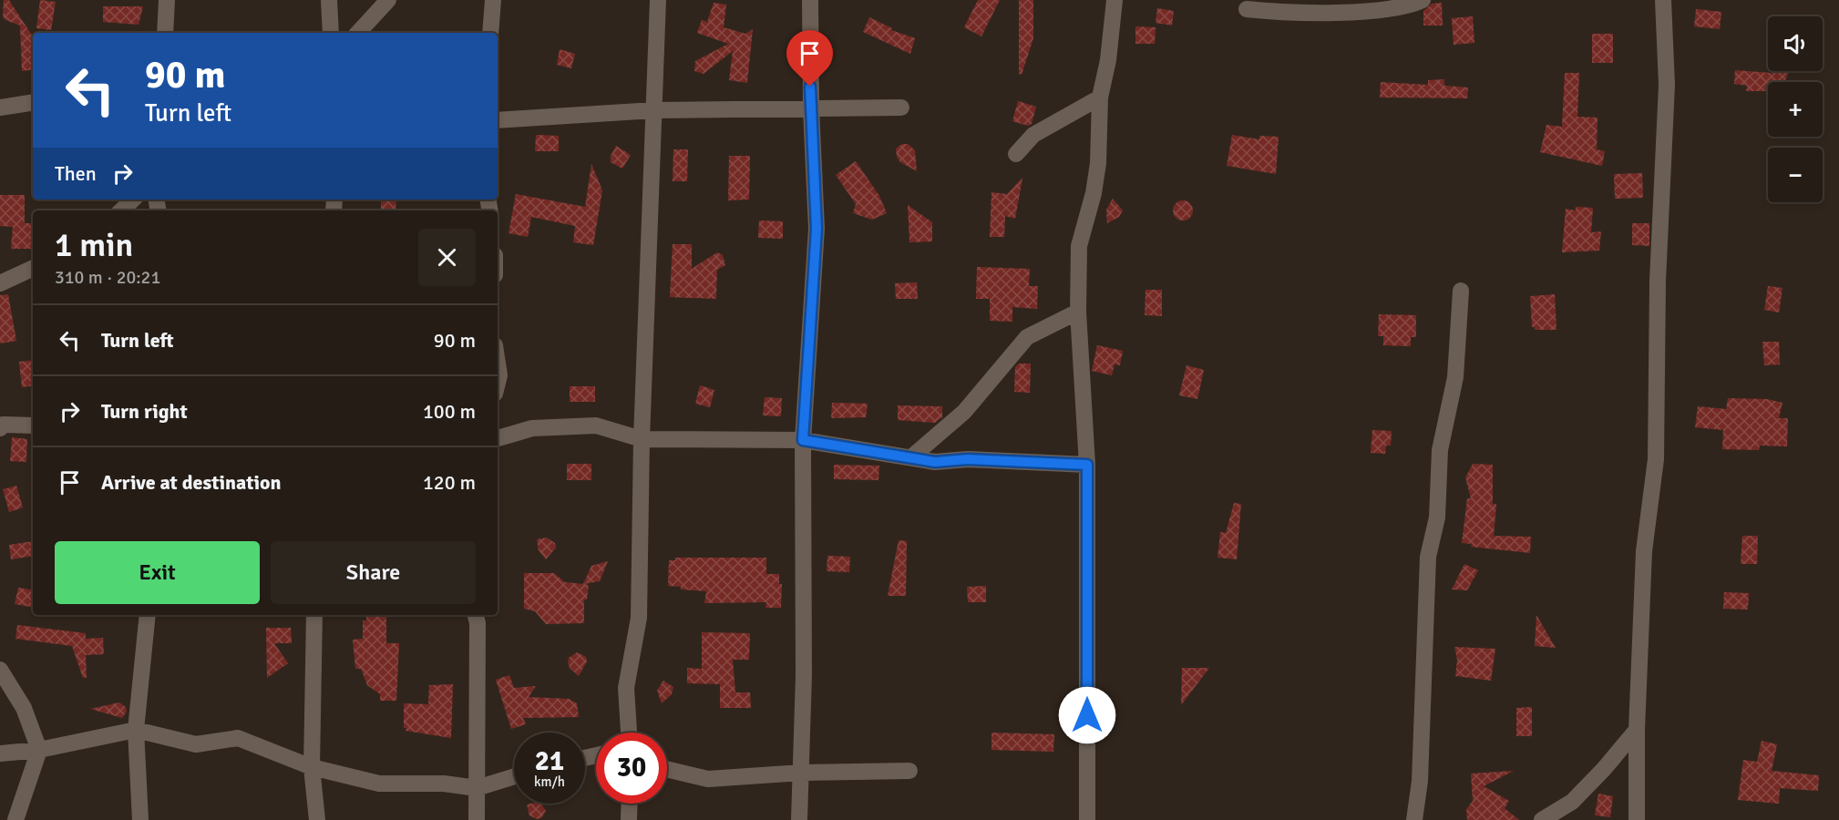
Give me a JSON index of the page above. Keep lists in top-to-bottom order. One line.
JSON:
{"page":{"map_buttons":["+","−"],"turn":["90 m","Turn left"],"then":"Then","heading":["1 min","310 m · 20:21"],"list":[{"name":"Turn left","value":"90 m"},{"name":"Turn right","value":"100 m"},{"name":"Arrive at destination","value":"120 m"}],"buttons":["Exit","Share"],"speed":"21 km/h","limit":"30"}}
